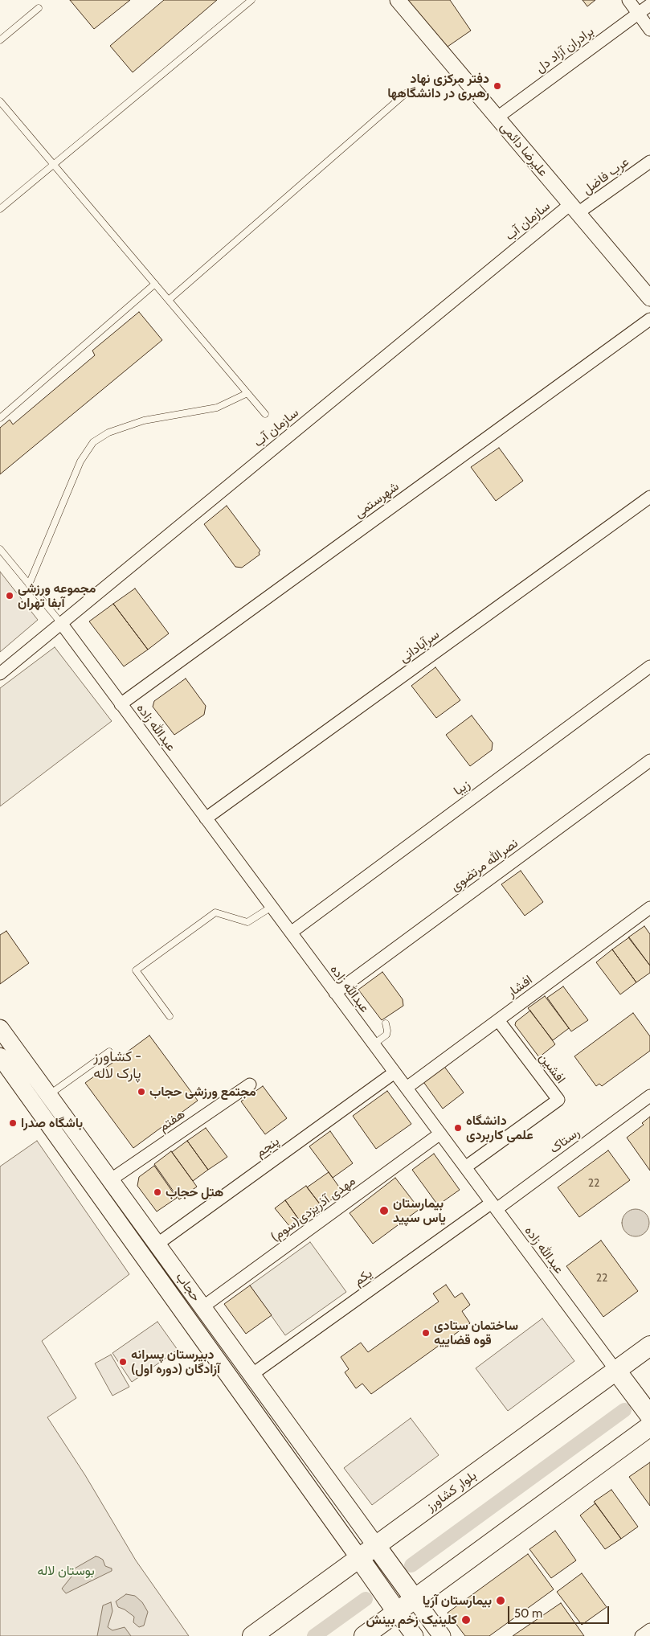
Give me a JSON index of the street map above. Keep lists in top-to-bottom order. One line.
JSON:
{"streets":{"main road":["حجاب","بلوار کشاورز"],"street":["برادران آزاد دل","علیرضا دائمی","عرب فاضل","سازمان آب","شهرستمی","سرآبادانی","عبدالله زاده","زیبا","نصرالله مرتضوی","افشار","افشین","هفتم","رستاک","پنجم","مهدی آذریزدی(سوم)","یکم"]},"crossings":[["برادران آزاد دل","علیرضا دائمی"],["علیرضا دائمی","عرب فاضل"],["علیرضا دائمی","سازمان آب"],["عرب فاضل","سازمان آب"],["سازمان آب","عبدالله زاده"],["شهرستمی","عبدالله زاده"],["سرآبادانی","عبدالله زاده"],["عبدالله زاده","زیبا"],["عبدالله زاده","نصرالله مرتضوی"],["عبدالله زاده","افشار"],["عبدالله زاده","افشین"],["عبدالله زاده","رستاک"],["عبدالله زاده","پنجم"],["عبدالله زاده","مهدی آذریزدی(سوم)"],["عبدالله زاده","یکم"],["عبدالله زاده","بلوار کشاورز"],["افشار","افشین"],["هفتم","حجاب"],["رستاک","یکم"],["پنجم","حجاب"],["مهدی آذریزدی(سوم)","حجاب"],["یکم","حجاب"],["حجاب","بلوار کشاورز"]],"districts":["کشاورز - پارک لاله"],"parks":["بوستان لاله"],"places":["دفتر مرکزی نهاد رهبری در دانشگاهها","مجموعه ورزشی آبفا تهران","مجتمع ورزشی حجاب","باشگاه صدرا","دانشگاه علمی کاربردی","هتل حجاب","بیمارستان یاس سپید","ساختمان ستادی قوه قضاییه","دبيرستان پسرانه آزادگان (دوره اول)","بیمارستان آریا","کلینیک زخم بینش"],"house_numbers":["22","22"],"scale_bar":"50 m"}
